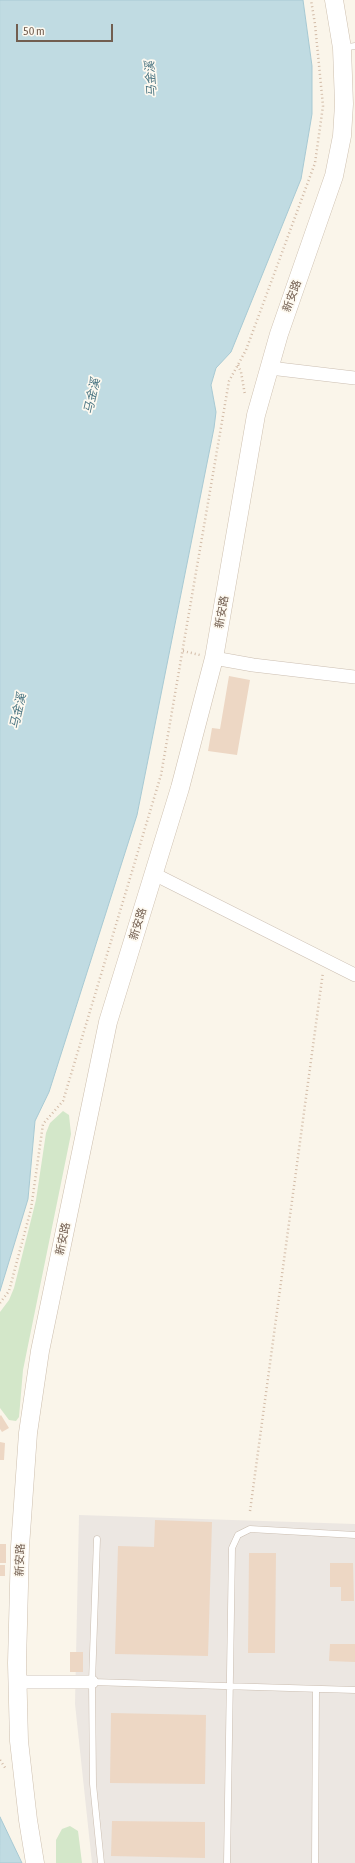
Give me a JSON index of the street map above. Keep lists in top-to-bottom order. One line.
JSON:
{"streets":{"main road":["新安路"]},"water":["马金溪"],"scale_bar":"50 m"}
